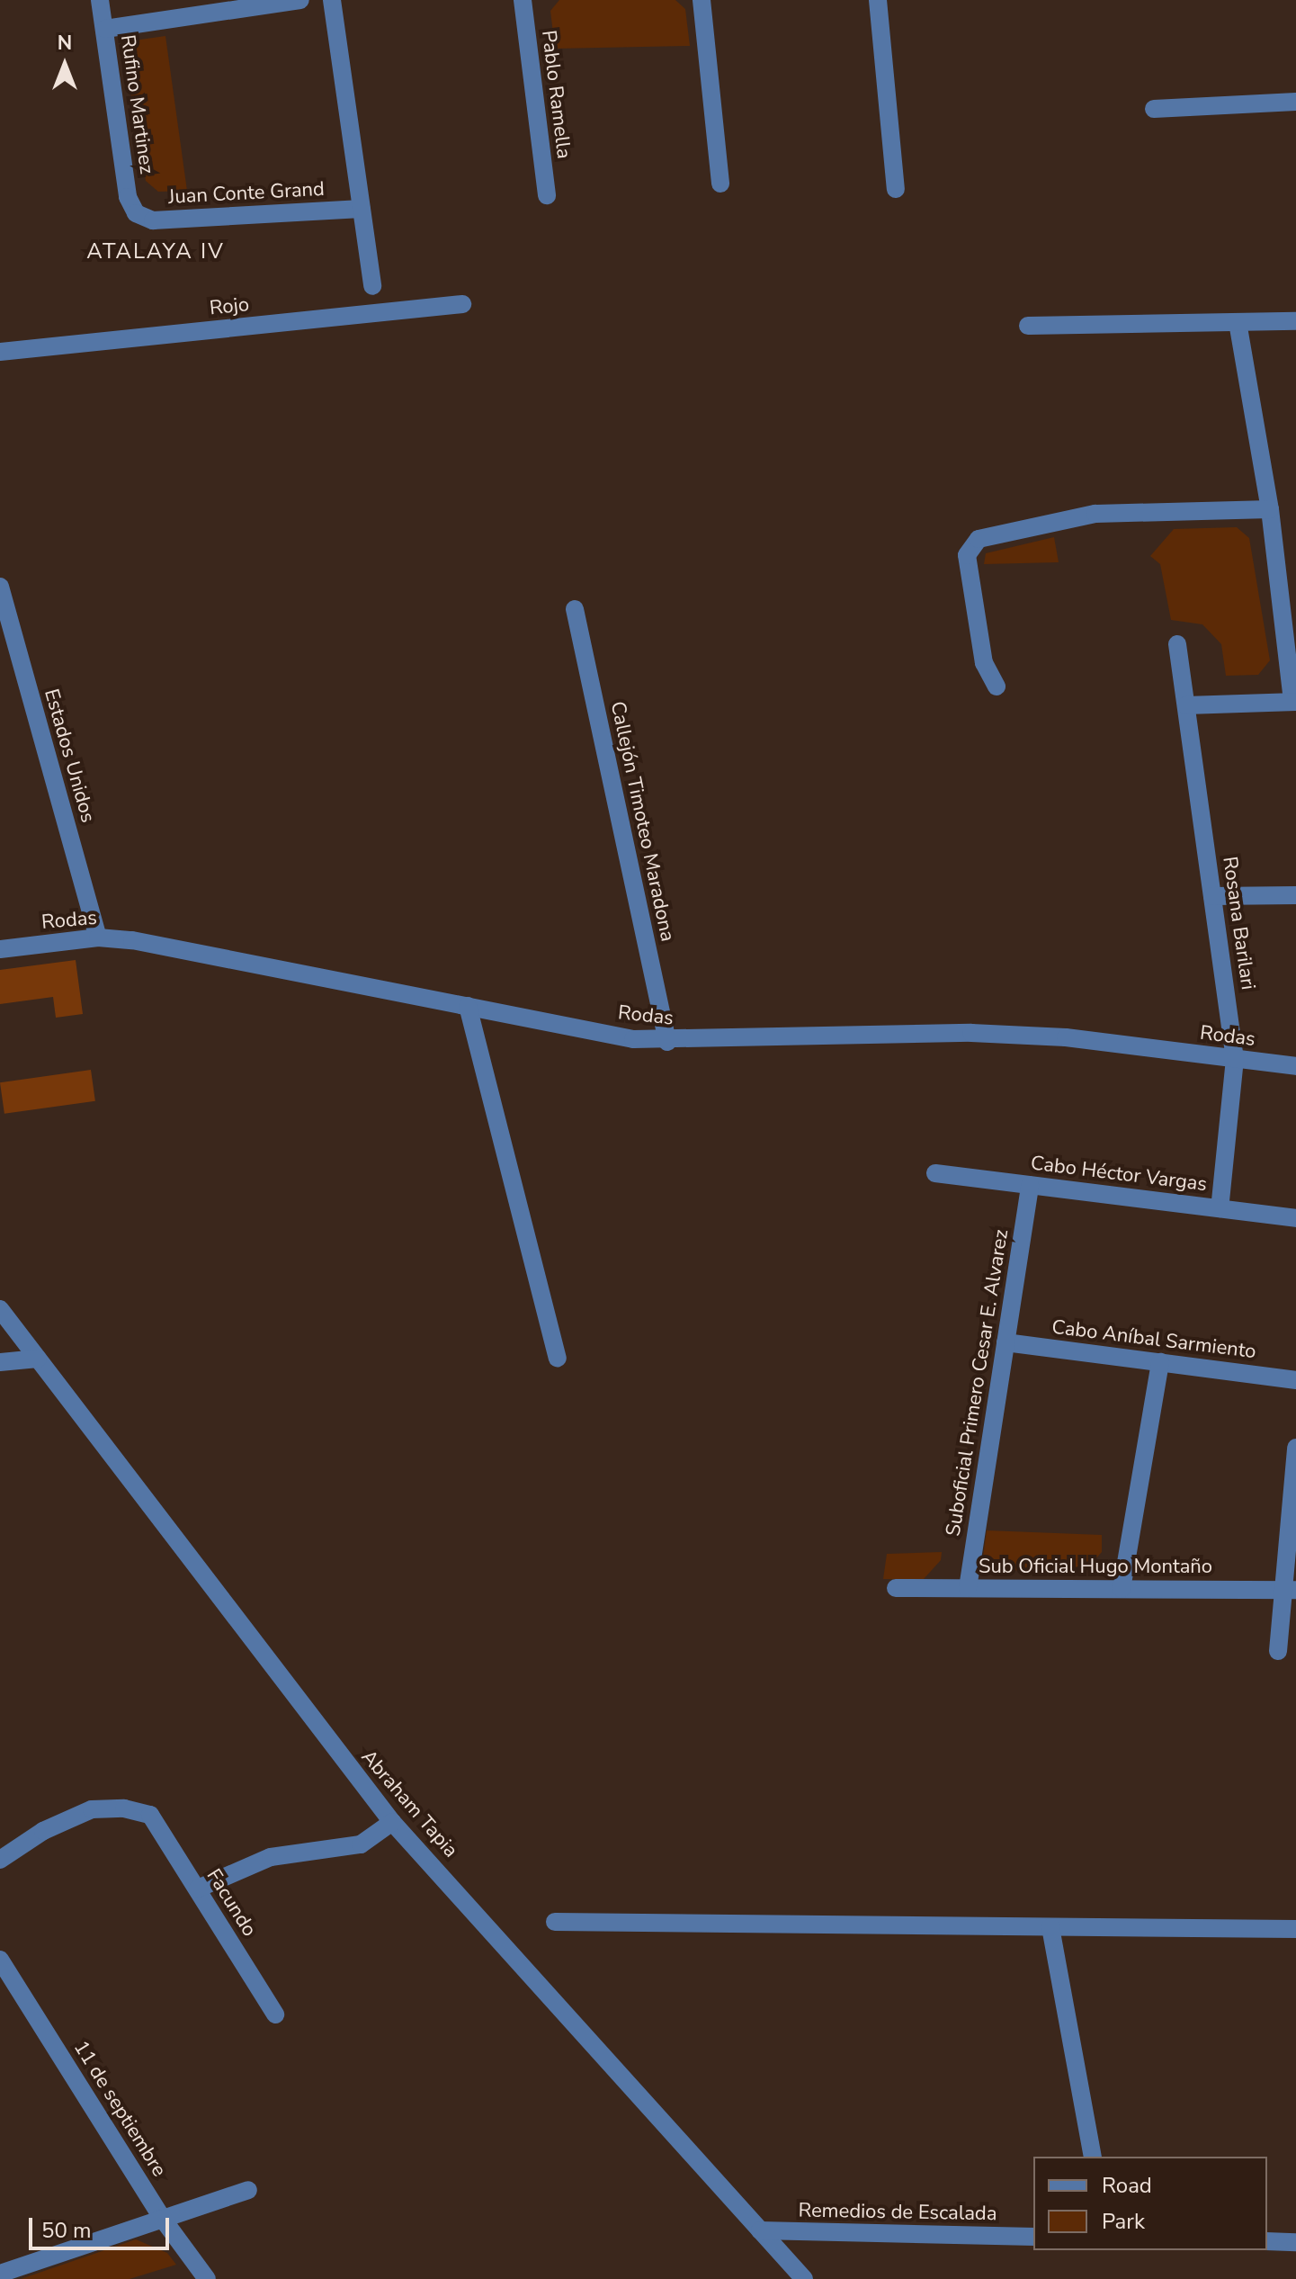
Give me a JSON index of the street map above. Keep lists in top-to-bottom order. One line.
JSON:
{"streets":{"street":["Pablo Ramella","Rufino Martinez","Juan Conte Grand","Rojo","Estados Unidos","Callejón Timoteo Maradona","Rodas","Rosana Barilari","Cabo Héctor Vargas","Cabo Aníbal Sarmiento","Suboficial Primero Cesar E. Alvarez","Sub Oficial Hugo Montaño","Abraham Tapia","Facundo","11 de septiembre","Remedios de Escalada"]},"crossings":[["Rufino Martinez","Juan Conte Grand"],["Estados Unidos","Rodas"],["Callejón Timoteo Maradona","Rodas"],["Rodas","Rosana Barilari"],["Rosana Barilari","Cabo Héctor Vargas"],["Cabo Héctor Vargas","Suboficial Primero Cesar E. Alvarez"],["Cabo Aníbal Sarmiento","Suboficial Primero Cesar E. Alvarez"],["Suboficial Primero Cesar E. Alvarez","Sub Oficial Hugo Montaño"],["Abraham Tapia","Remedios de Escalada"]],"districts":["ATALAYA IV"],"legend":["Road","Park"],"scale_bar":"50 m","north":"top"}
